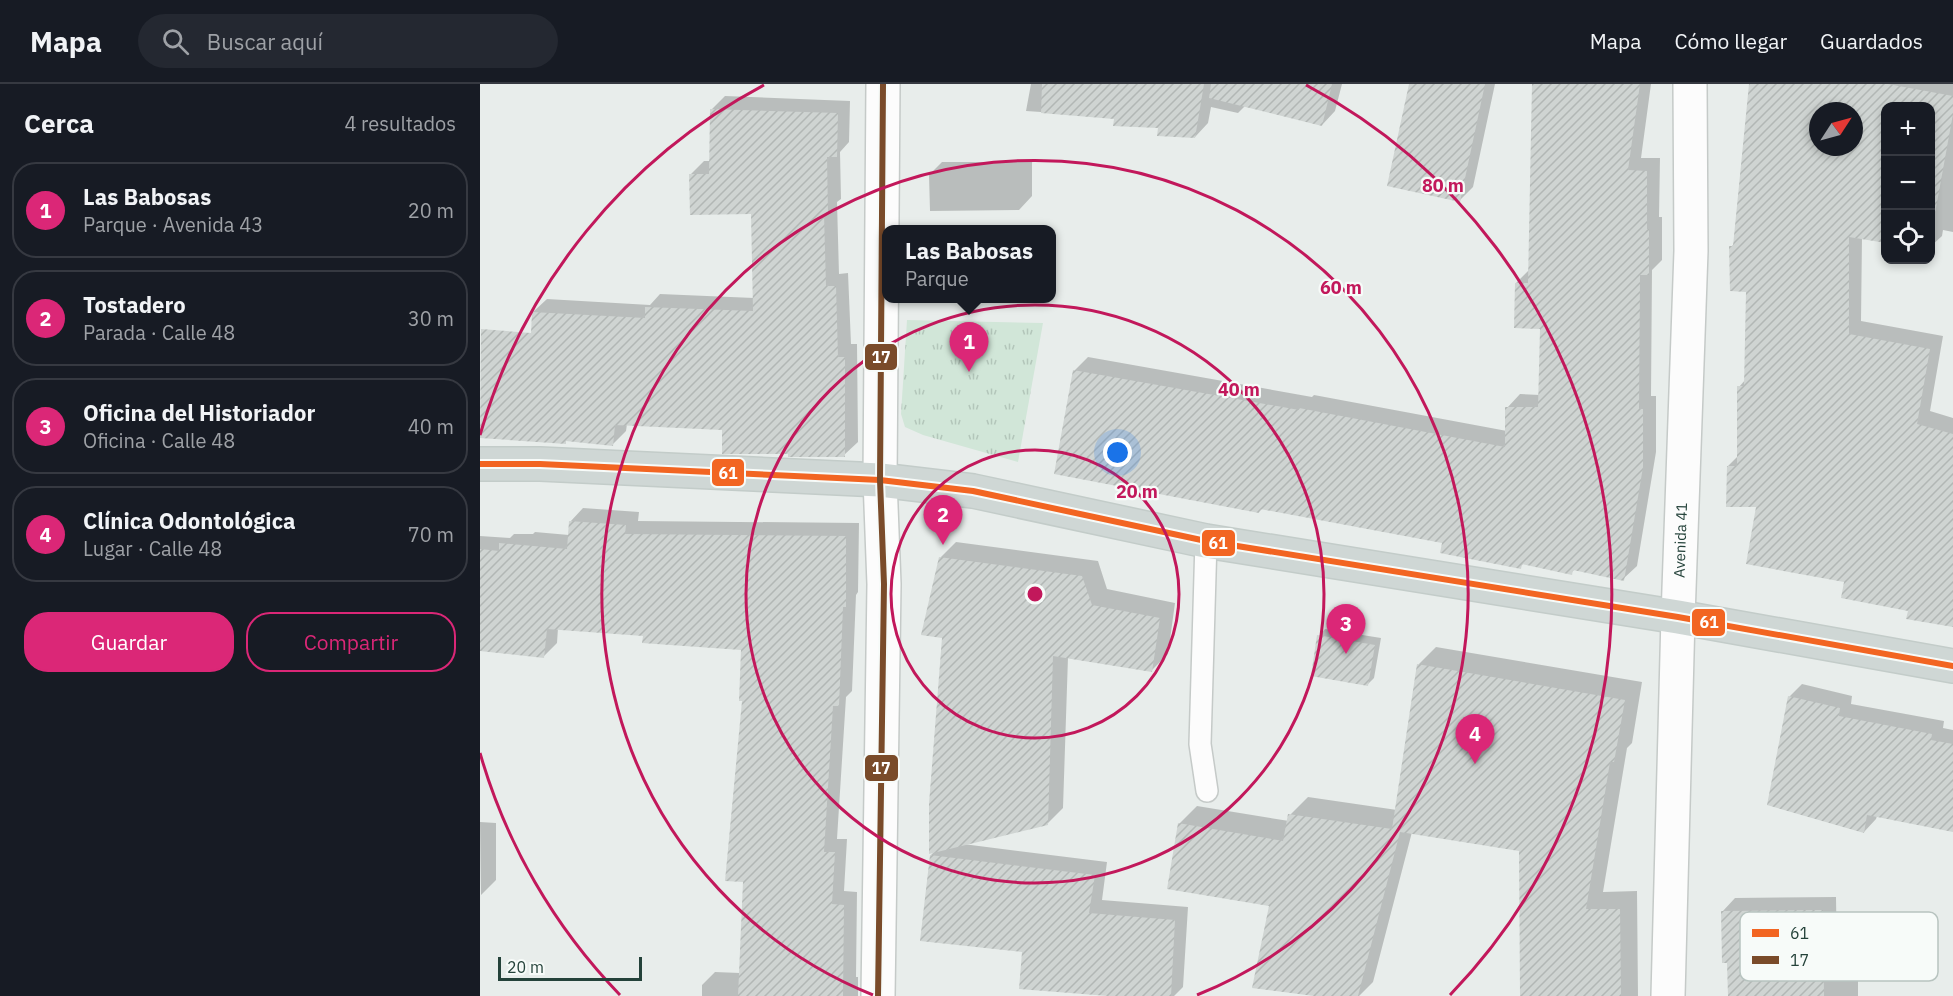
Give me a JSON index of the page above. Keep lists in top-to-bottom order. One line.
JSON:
{"streets":{"street":["Avenida 41"]},"lines":["transit line 17","transit line 61"],"legend":["61","17"],"scale_bar":"20 m","north":"top right","page":{"header":"Mapa","search":"Buscar aquí","nav":["Mapa","Cómo llegar","Guardados"],"heading":["Cerca","4 resultados"],"map_buttons":["+","−"],"list":[{"mark":"1","name":"Las Babosas","note":"Parque · Avenida 43","value":"20 m"},{"mark":"2","name":"Tostadero","note":"Parada · Calle 48","value":"30 m"},{"mark":"3","name":"Oficina del Historiador","note":"Oficina · Calle 48","value":"40 m"},{"mark":"4","name":"Clínica Odontológica","note":"Lugar · Calle 48","value":"70 m"}],"popup":["Las Babosas","Parque"],"pins":["1","2","3","4"],"buttons":["Guardar","Compartir"],"scale":"20 m"},"rings":["80 m","60 m","40 m","20 m"]}
